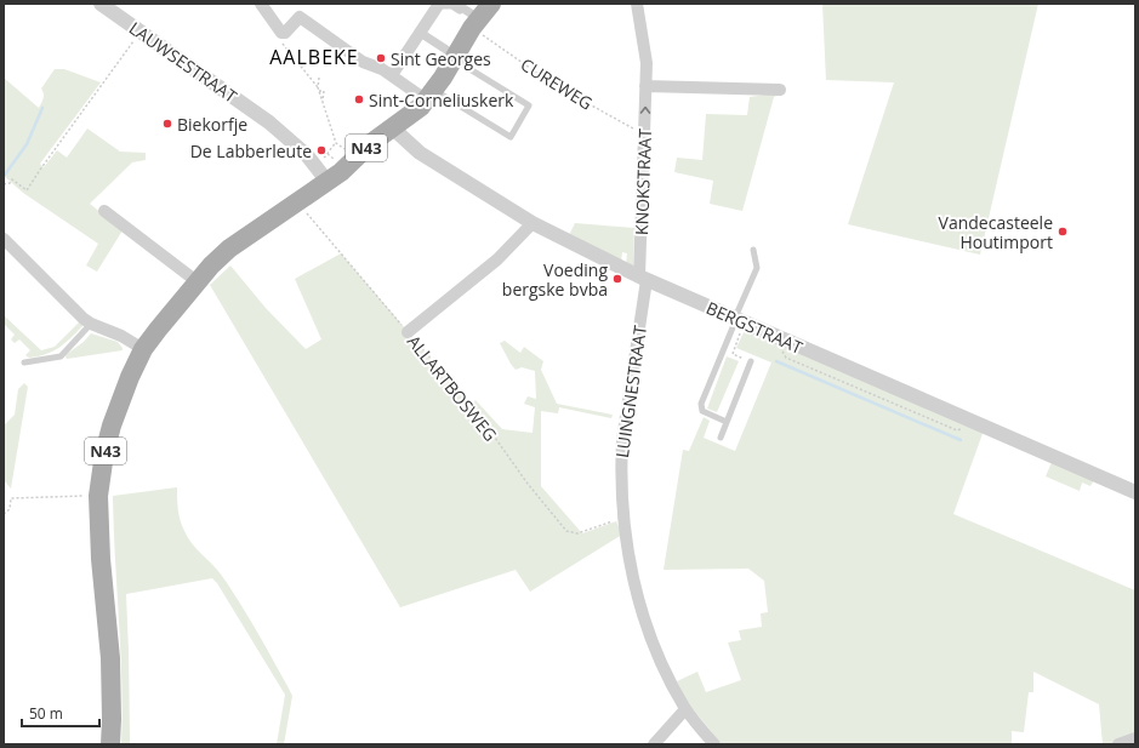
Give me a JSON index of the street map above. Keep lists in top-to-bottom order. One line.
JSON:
{"streets":{"main road":["N43"],"street":["LAUWSESTRAAT","KNOKSTRAAT","BERGSTRAAT","LUINGNESTRAAT"],"path":["CUREWEG","ALLARTBOSWEG"]},"crossings":[["LAUWSESTRAAT","N43"],["CUREWEG","N43"],["CUREWEG","KNOKSTRAAT"],["N43","BERGSTRAAT"],["N43","ALLARTBOSWEG"],["KNOKSTRAAT","BERGSTRAAT"],["KNOKSTRAAT","LUINGNESTRAAT"],["BERGSTRAAT","LUINGNESTRAAT"],["ALLARTBOSWEG","LUINGNESTRAAT"]],"districts":["AALBEKE"],"places":["Sint Georges","Sint-Corneliuskerk","Biekorfje","De Labberleute","Vandecasteele Houtimport","Voeding bergske bvba"],"scale_bar":"50 m"}
